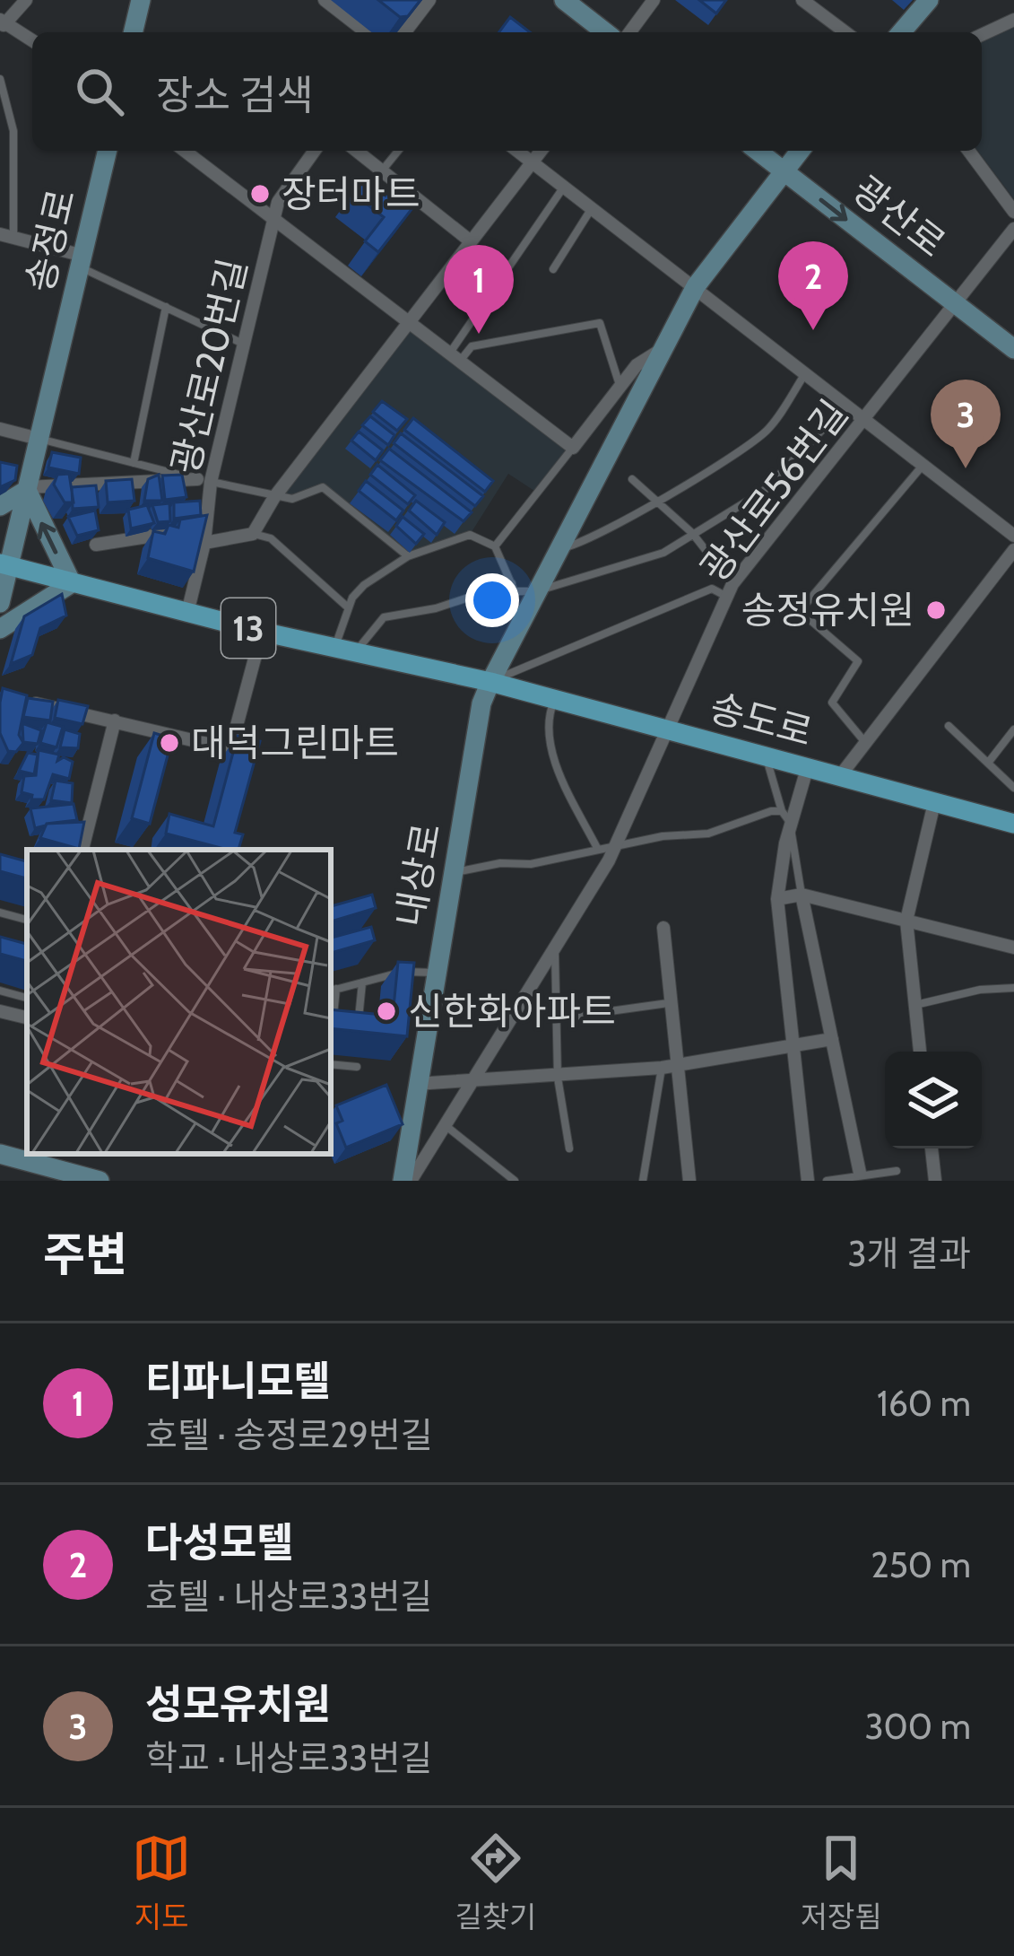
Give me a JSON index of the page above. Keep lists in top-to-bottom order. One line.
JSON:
{"streets":{"main road":["광산로","송정로","13","송도로","내상로"],"street":["광산로20번길","광산로56번길"]},"crossings":[["광산로","광산로56번길"],["광산로","내상로"],["송정로","송도로"],["광산로20번길","송도로"],["광산로56번길","송도로"],["광산로56번길","내상로"],["송도로","내상로"]],"one_way":["광산로"],"places":["장터마트","송정유치원","대덕그린마트","신한화아파트"],"page":{"search":"장소 검색","pins":["2","1","3"],"heading":["주변","3개 결과"],"list":[{"mark":"1","name":"티파니모텔","note":"호텔 · 송정로29번길","value":"160 m"},{"mark":"2","name":"다성모텔","note":"호텔 · 내상로33번길","value":"250 m"},{"mark":"3","name":"성모유치원","note":"학교 · 내상로33번길","value":"300 m"}],"nav":["지도","길찾기","저장됨"]}}
